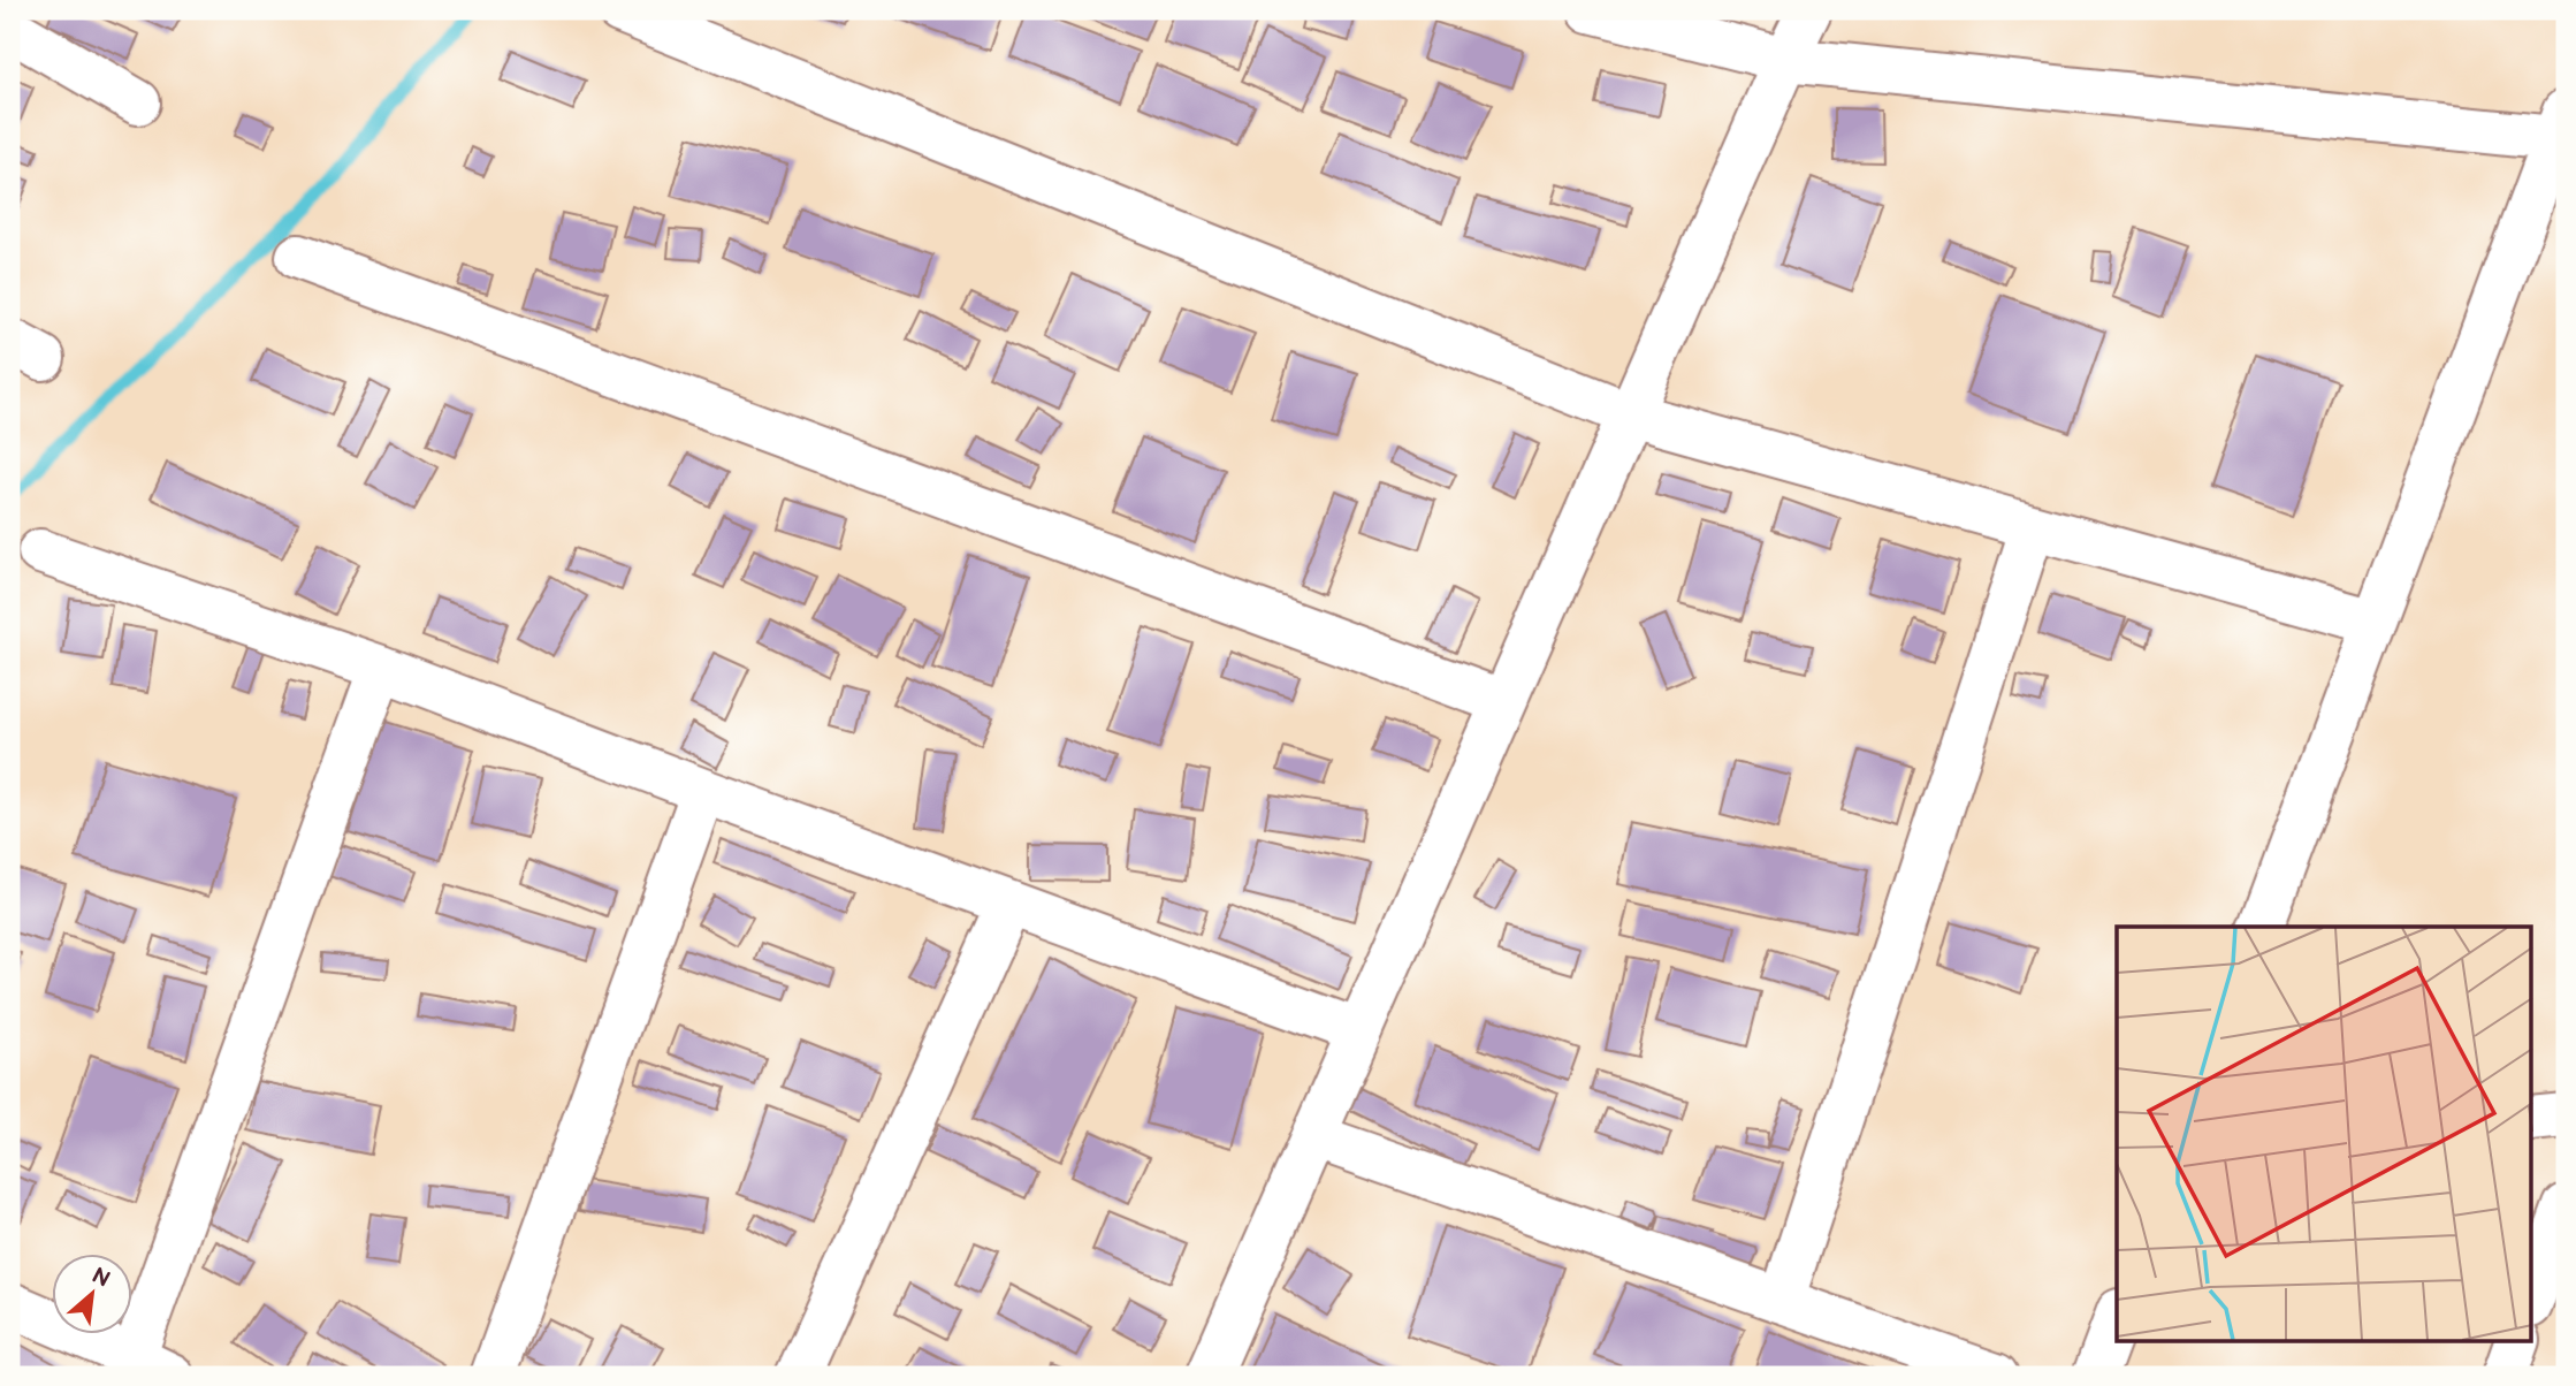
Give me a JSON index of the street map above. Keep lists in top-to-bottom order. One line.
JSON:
{"north":"top right"}
